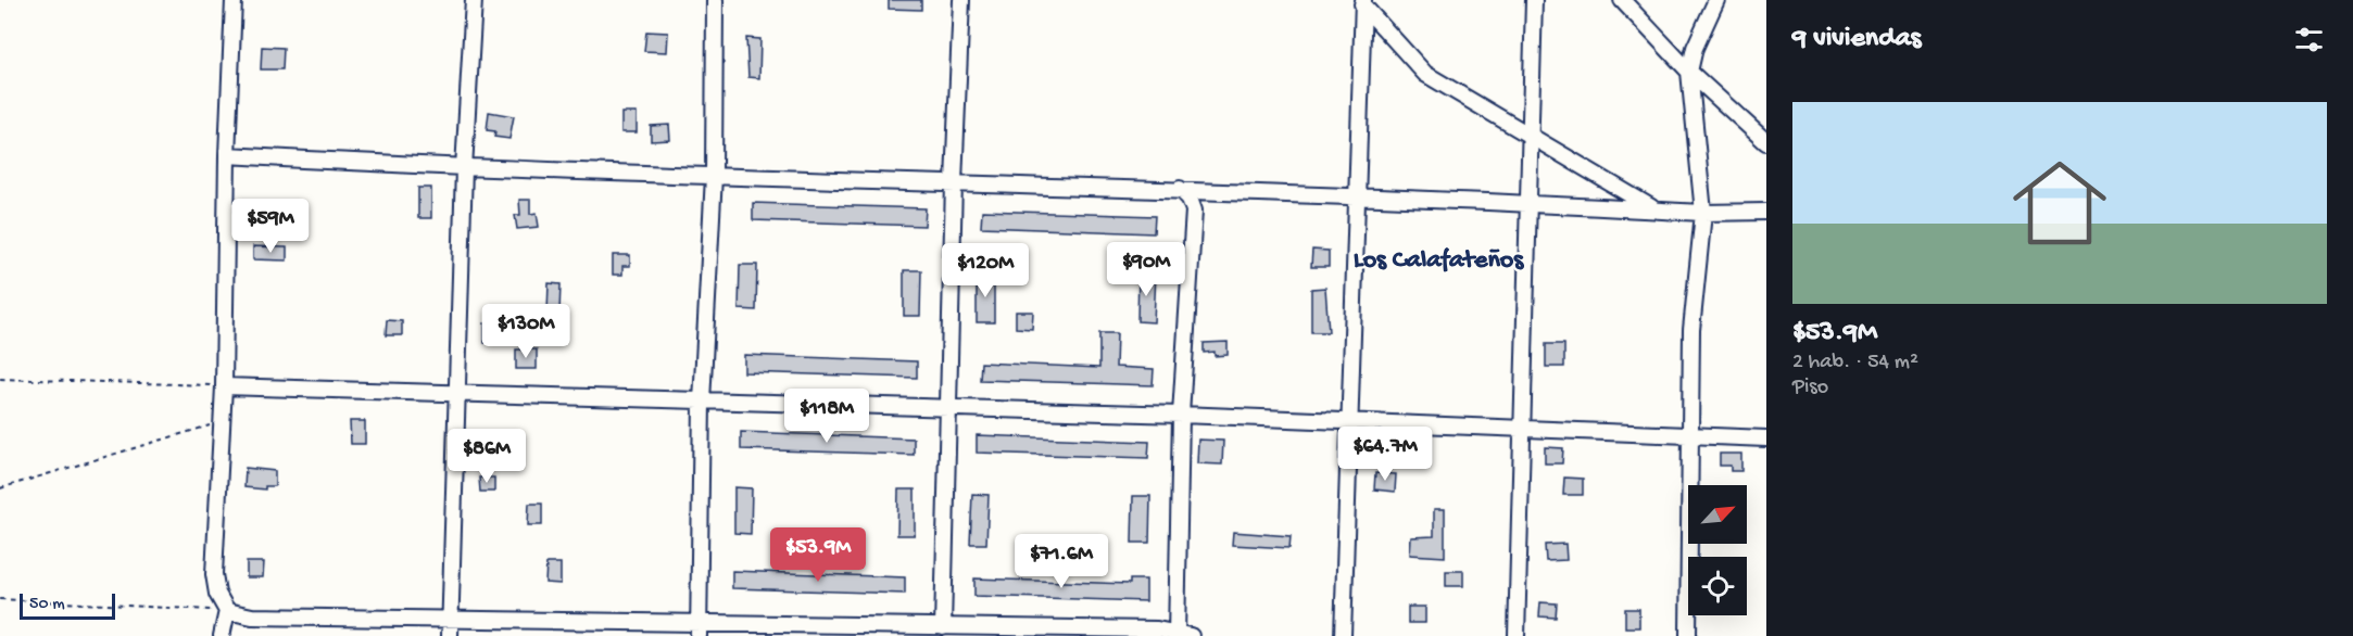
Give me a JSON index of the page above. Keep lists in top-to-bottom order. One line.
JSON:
{"districts":["Los Calafateños"],"scale_bar":"50 m","north":"top right","page":{"heading":"9 viviendas","list":[{"name":"$53.9M","note":"2 hab. · 54 m² · Piso"}],"price":["$59M","$90M","$120M","$130M","$118M","$64.7M","$86M","$53.9M","$71.6M"],"scale":"50 m"}}
